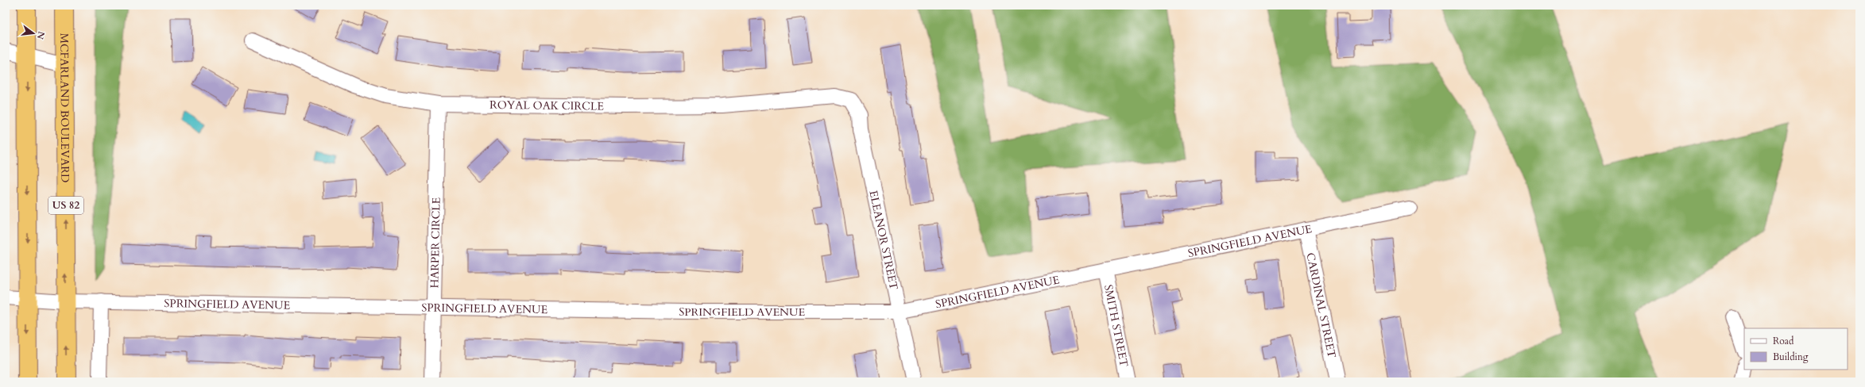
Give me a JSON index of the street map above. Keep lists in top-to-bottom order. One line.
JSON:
{"streets":{"highway":["MCFARLAND BOULEVARD","US 82"],"street":["ROYAL OAK CIRCLE","ELEANOR STREET","SPRINGFIELD AVENUE","HARPER CIRCLE","CARDINAL STREET","SMITH STREET"]},"crossings":[["ROYAL OAK CIRCLE","ELEANOR STREET"],["ROYAL OAK CIRCLE","HARPER CIRCLE"],["MCFARLAND BOULEVARD","SPRINGFIELD AVENUE"],["ELEANOR STREET","SPRINGFIELD AVENUE"],["SPRINGFIELD AVENUE","HARPER CIRCLE"],["SPRINGFIELD AVENUE","CARDINAL STREET"],["SPRINGFIELD AVENUE","SMITH STREET"]],"legend":["Road","Building"],"north":"right"}
